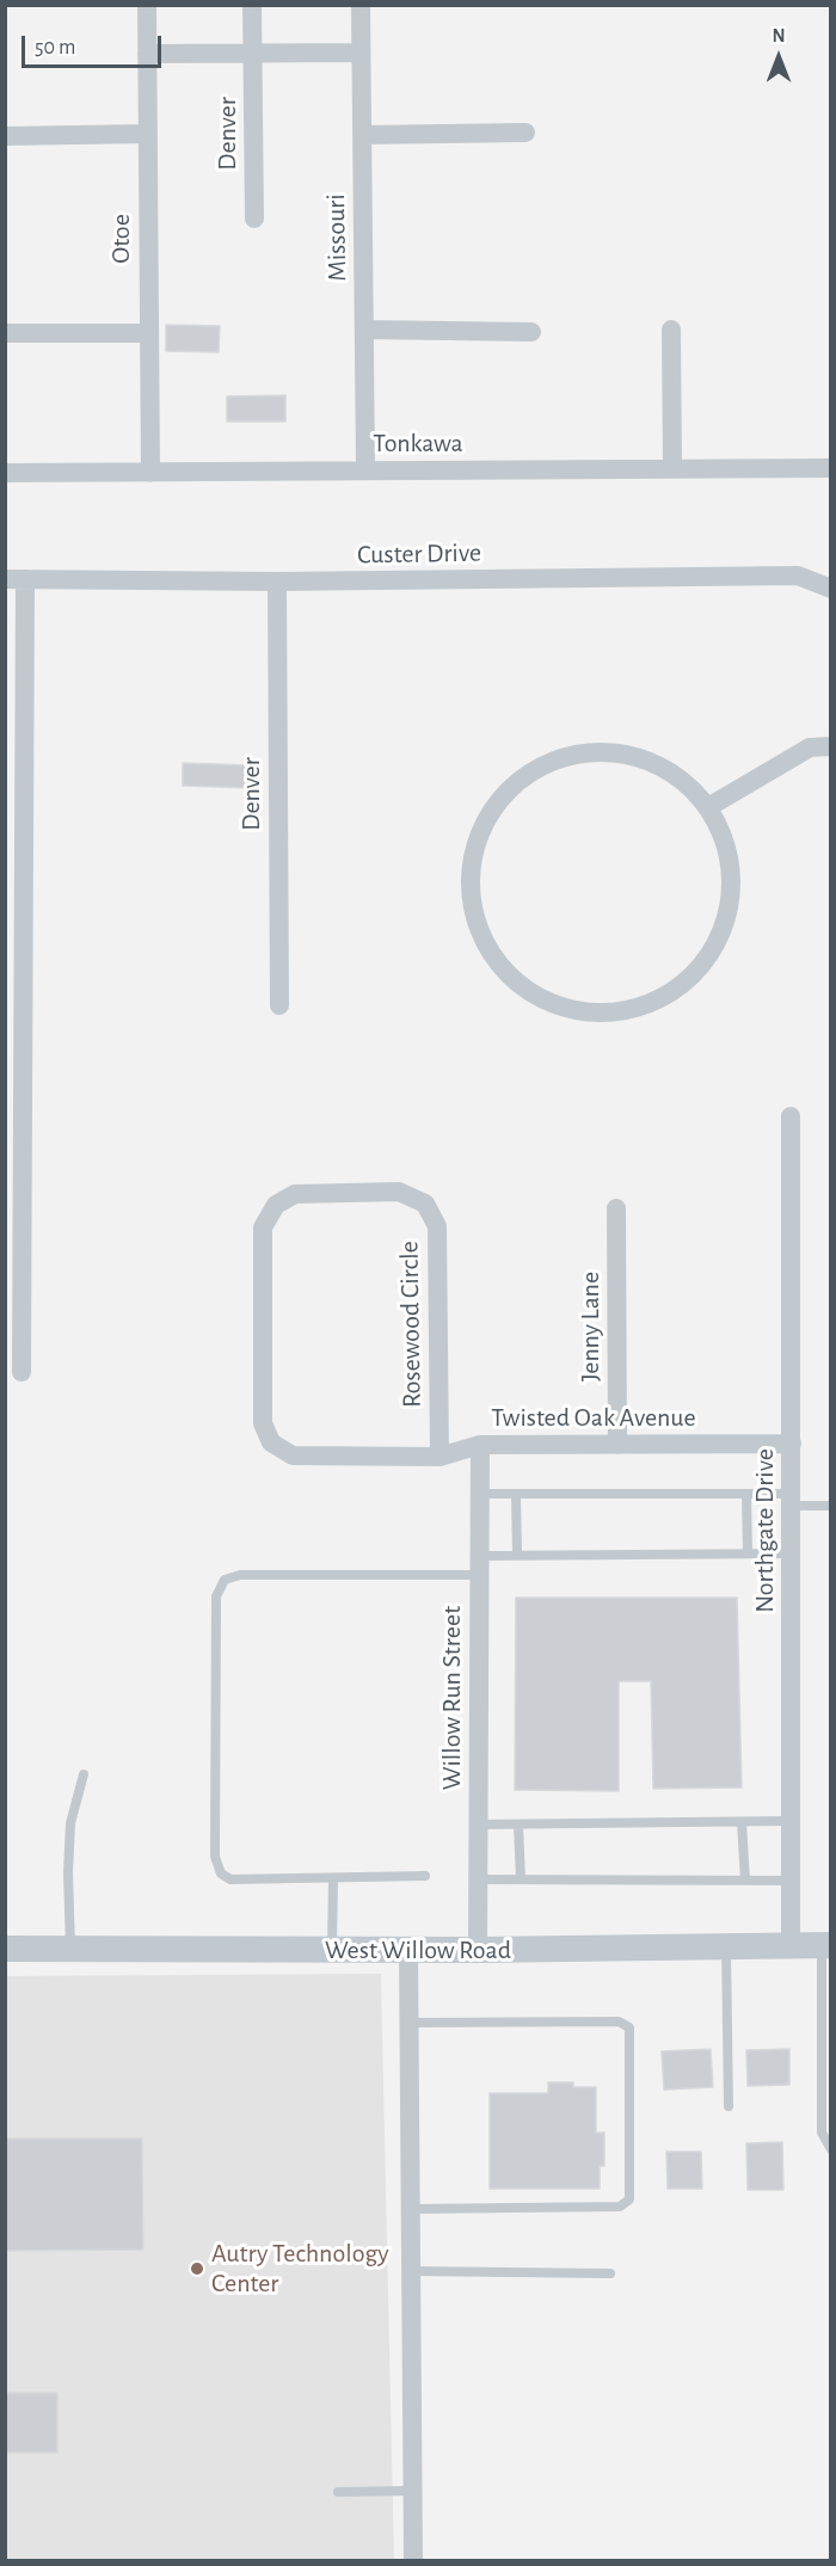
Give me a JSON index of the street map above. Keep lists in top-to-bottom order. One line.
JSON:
{"streets":{"main road":["West Willow Road"],"street":["Denver","Missouri","Otoe","Tonkawa","Custer Drive","Rosewood Circle","Jenny Lane","Twisted Oak Avenue","Northgate Drive","Willow Run Street"]},"crossings":[["Denver","Custer Drive"],["Missouri","Tonkawa"],["Otoe","Tonkawa"],["Rosewood Circle","Twisted Oak Avenue"],["Jenny Lane","Twisted Oak Avenue"],["Twisted Oak Avenue","Northgate Drive"],["Twisted Oak Avenue","Willow Run Street"],["Northgate Drive","West Willow Road"],["Willow Run Street","West Willow Road"]],"places":["Autry Technology Center"],"scale_bar":"50 m","north":"top"}
